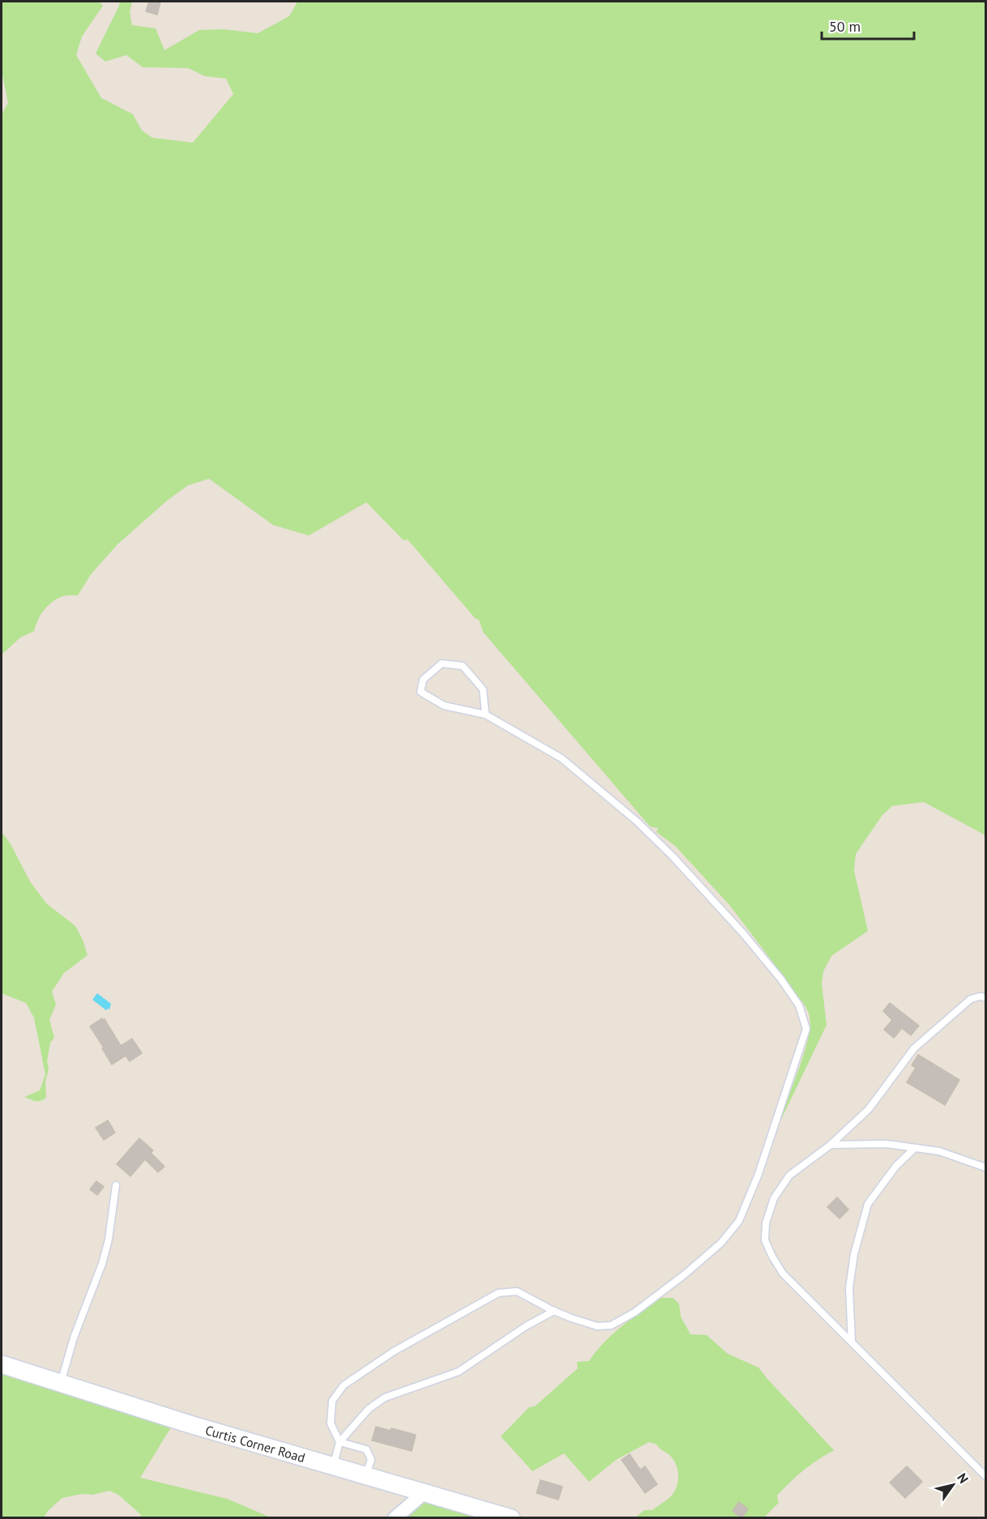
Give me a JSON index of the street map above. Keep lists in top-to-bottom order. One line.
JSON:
{"streets":{"street":["Curtis Corner Road"]},"scale_bar":"50 m","north":"top right"}
